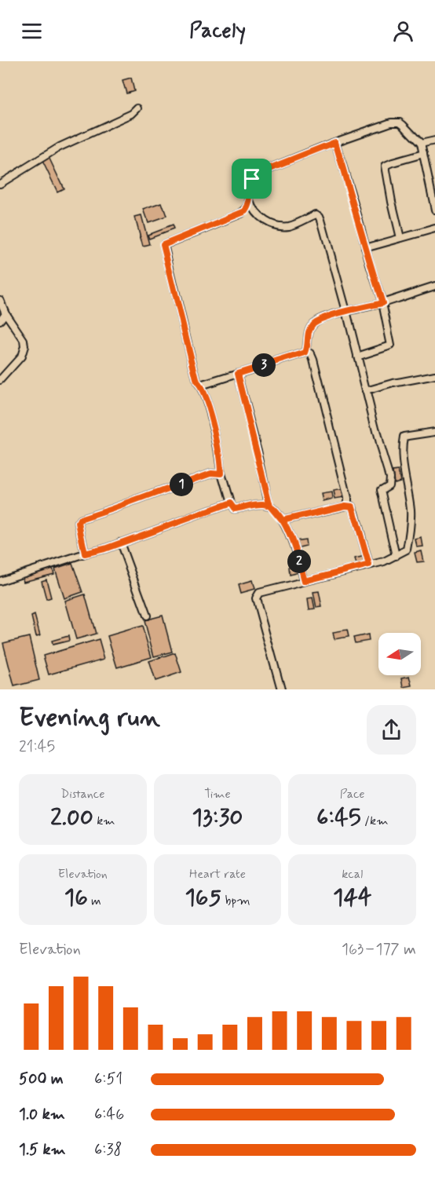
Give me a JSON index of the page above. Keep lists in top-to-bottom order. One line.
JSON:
{"north":"left","page":{"header":"Pacely","pins":["3","1","2"],"heading":["Evening run","21:45"],"stats":[["Distance","2.00 km"],["Time","13:30"],["Pace","6:45 /km"],["Elevation","16 m"],["Heart rate","165 bpm"],["kcal","144"]],"chart":["Elevation","163–177 m"],"list":[{"name":"500 m","note":"6:51"},{"name":"1.0 km","note":"6:46"},{"name":"1.5 km","note":"6:38"}]}}
